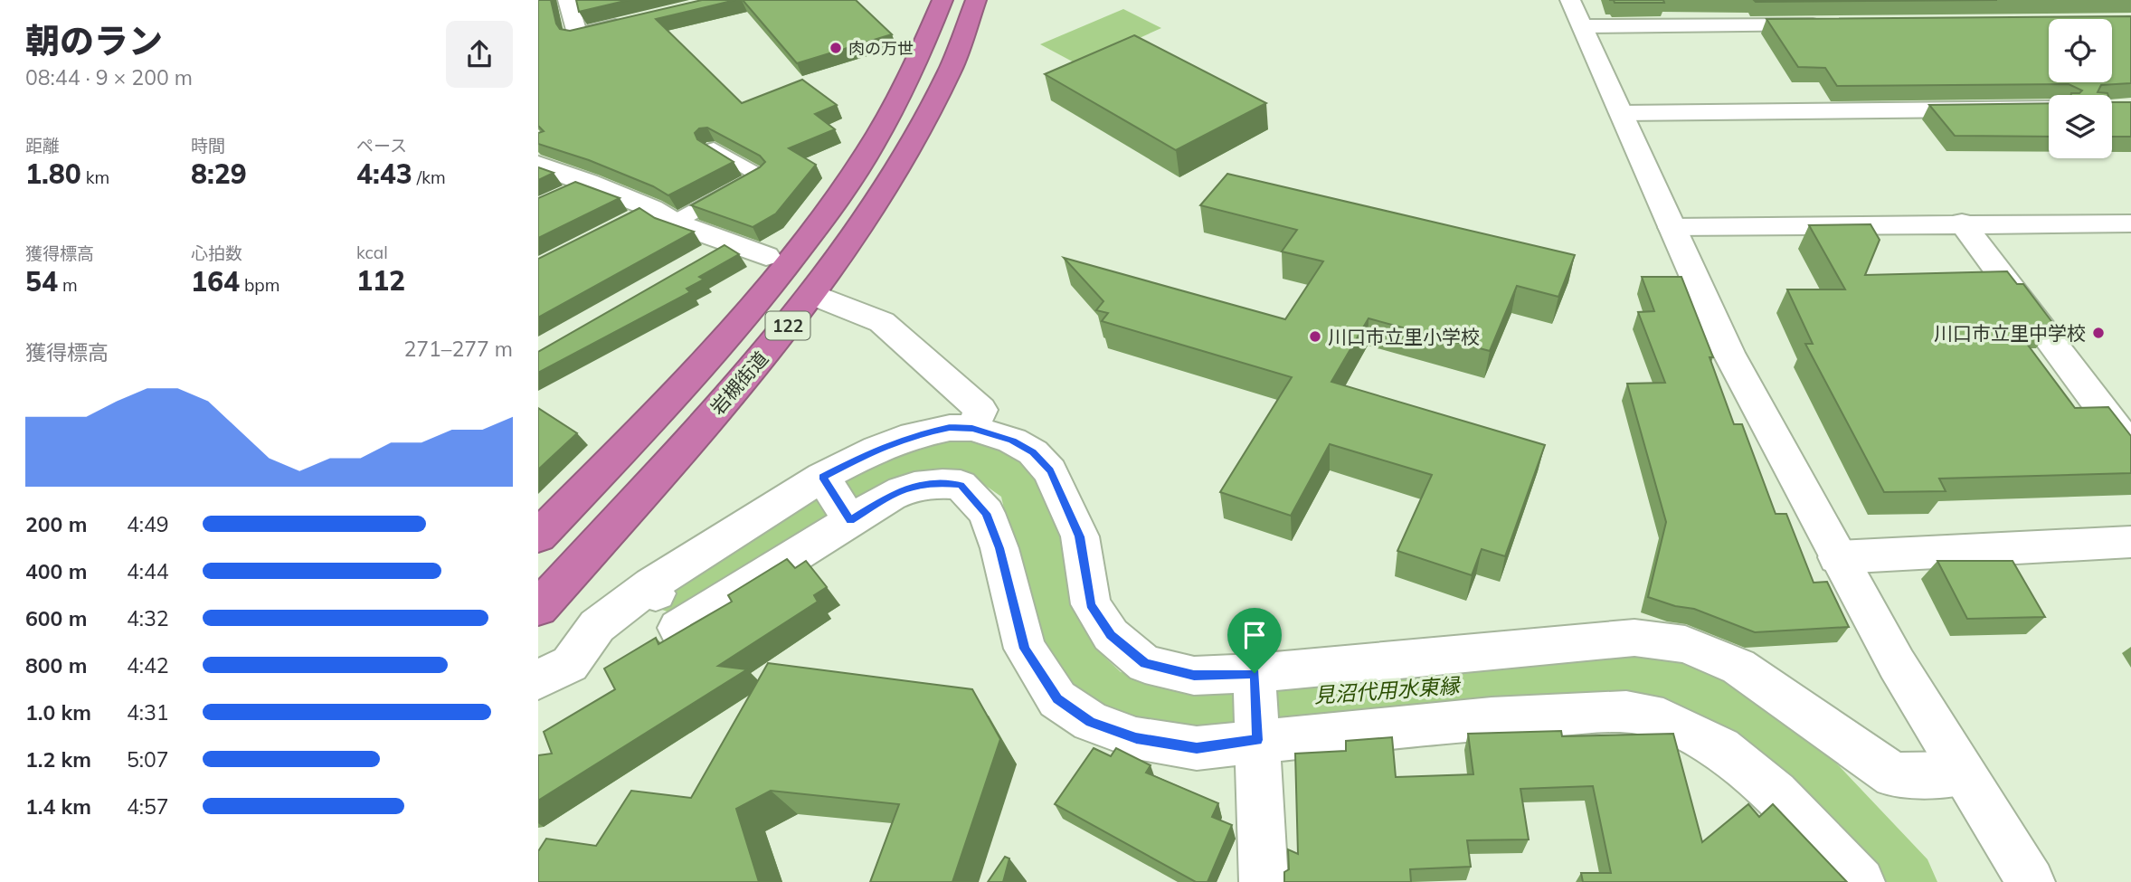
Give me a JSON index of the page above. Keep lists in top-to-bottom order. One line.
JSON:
{"streets":{"highway":["122","岩槻街道"]},"water":["見沼代用水東縁"],"places":["肉の万世","川口市立里中学校","川口市立里小学校"],"page":{"heading":["朝のラン","08:44 · 9 × 200 m"],"stats":[["距離","1.80 km"],["時間","8:29"],["ペース","4:43 /km"],["獲得標高","54 m"],["心拍数","164 bpm"],["kcal","112"]],"chart":["獲得標高","271–277 m"],"list":[{"name":"200 m","note":"4:49"},{"name":"400 m","note":"4:44"},{"name":"600 m","note":"4:32"},{"name":"800 m","note":"4:42"},{"name":"1.0 km","note":"4:31"},{"name":"1.2 km","note":"5:07"},{"name":"1.4 km","note":"4:57"}]}}
